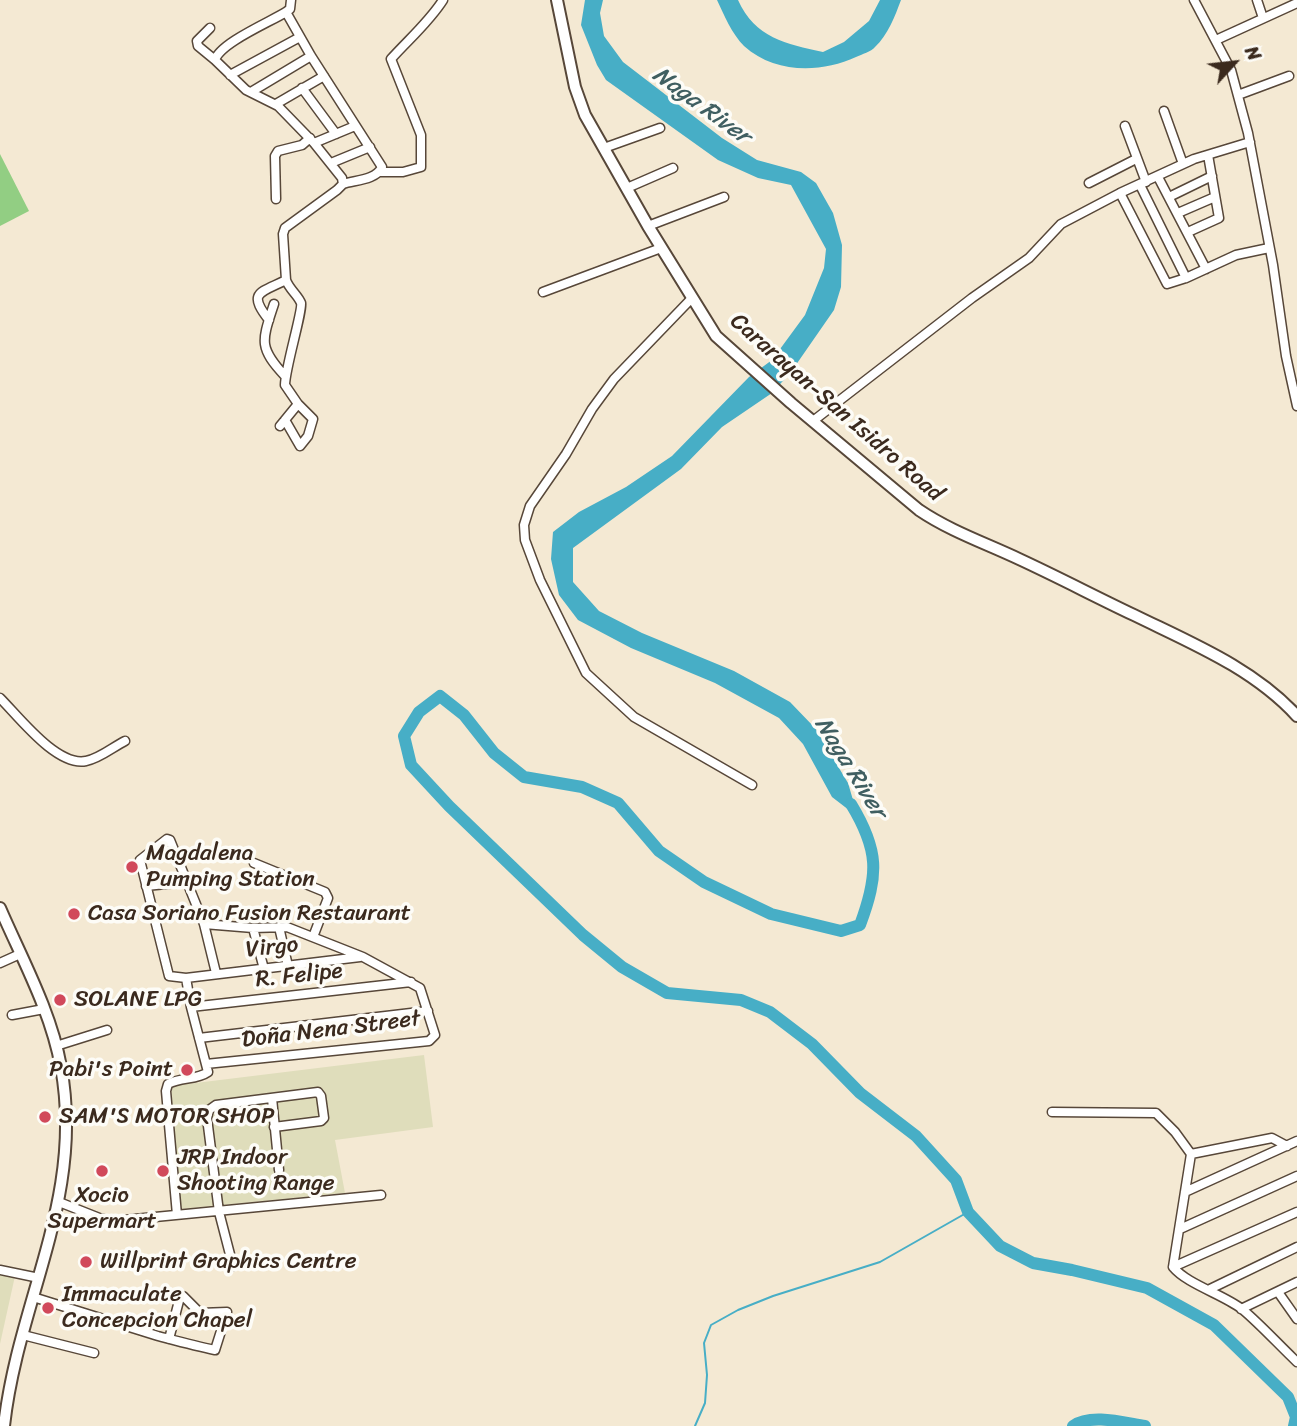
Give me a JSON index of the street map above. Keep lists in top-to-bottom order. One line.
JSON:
{"streets":{"main road":["Cararayan-San Isidro Road"],"street":["Virgo","R. Felipe","Doña Nena Street"]},"water":["Naga River"],"places":["Magdalena Pumping Station","Casa Soriano Fusion Restaurant","SOLANE LPG","Pabi's Point","SAM'S MOTOR SHOP","Xocio Supermart","JRP Indoor Shooting Range","Willprint Graphics Centre","Immaculate Concepcion Chapel"],"north":"top right"}
